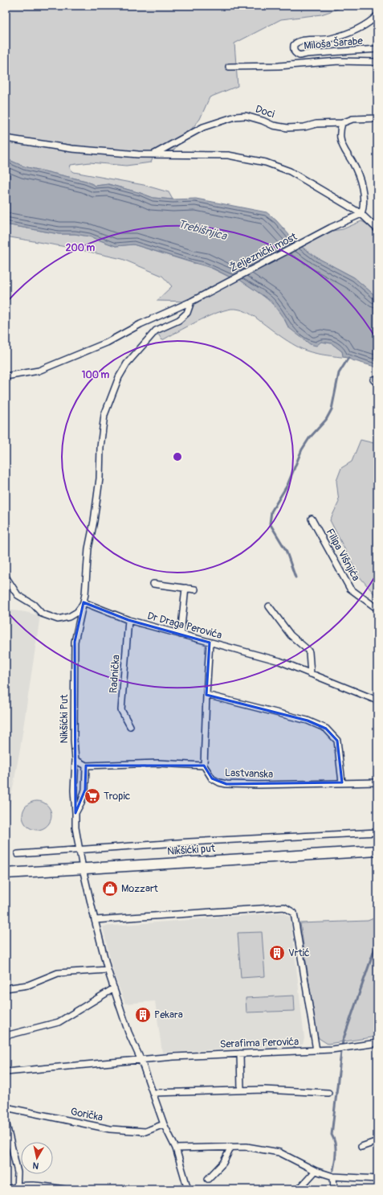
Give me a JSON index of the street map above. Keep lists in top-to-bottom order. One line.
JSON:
{"streets":{"main road":["Nikšićki put"],"street":["Miloša Šarabe","Doci","Željeznički most","Filipa Višnjića","Dr Draga Perovića","Radnička","Nikšićki Put","Lastvanska","Serafima Perovića","Gorička"]},"crossings":[["Željeznički most","Nikšićki Put"],["Dr Draga Perovića","Radnička"],["Dr Draga Perovića","Nikšićki Put"]],"water":["Trebišnjica"],"places":{"supermarket":["Tropic"],"shop":["Mozzart"],"building":["Vrtić","Pekara"]},"north":"bottom","rings":["200 m","100 m"]}
